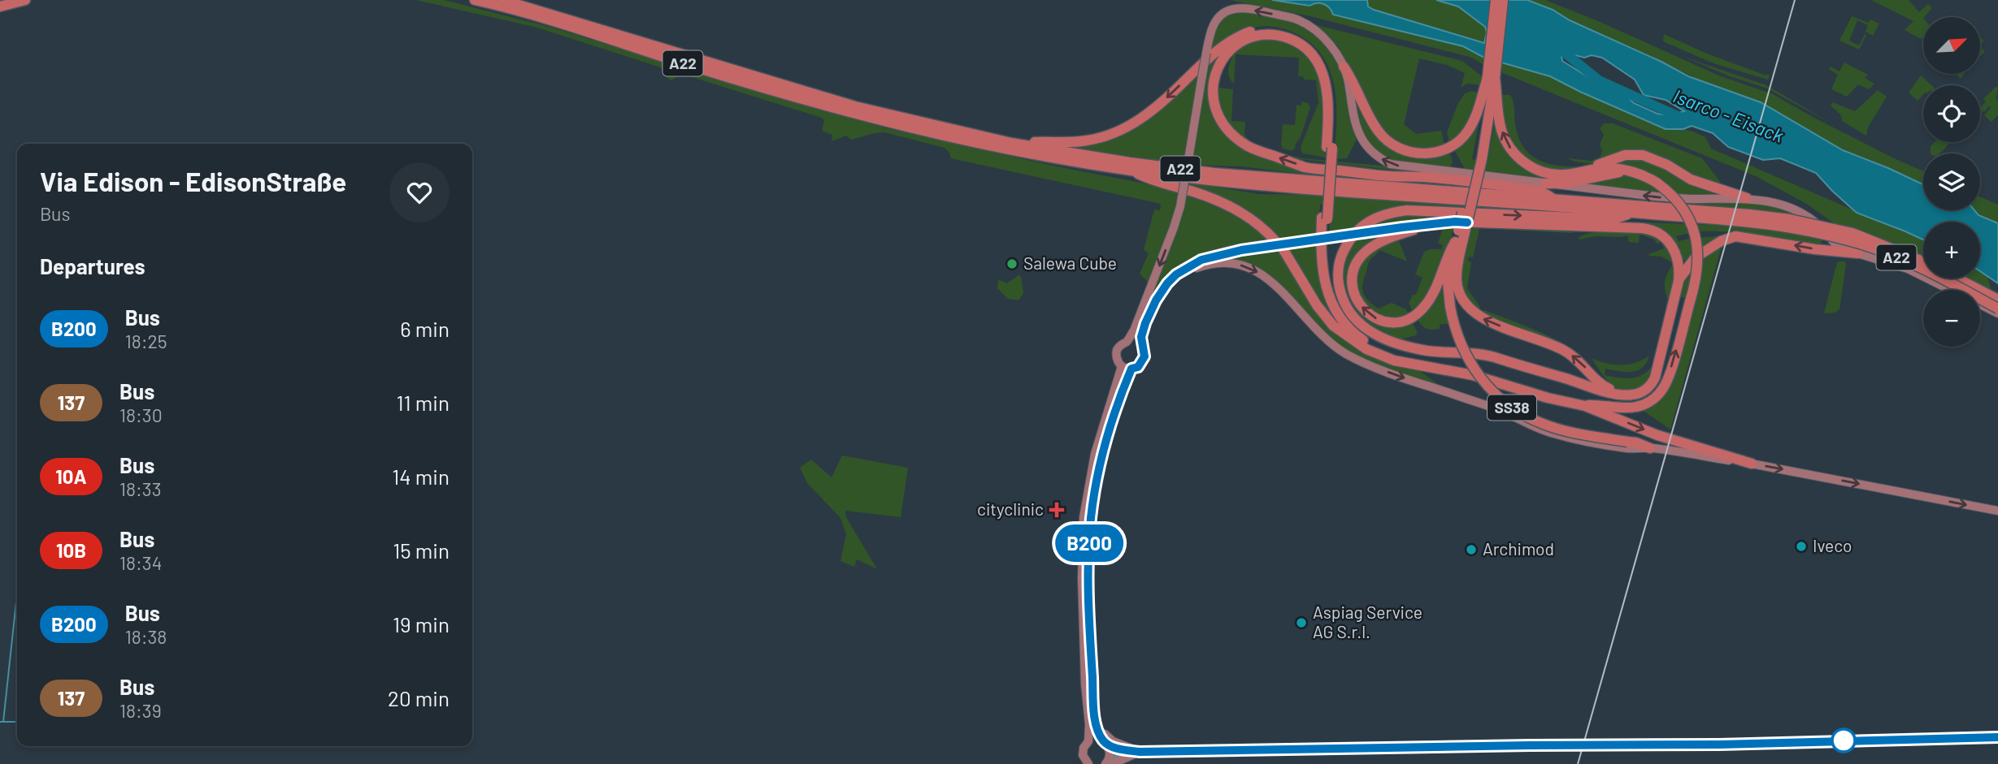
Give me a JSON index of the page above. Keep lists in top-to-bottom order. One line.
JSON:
{"streets":{"highway":["A22","SS38"]},"water":["Isarco - Eisack"],"places":{"other":["Salewa Cube","Iveco","Archimod","Aspiag Service AG S.r.l."],"health":["cityclinic"]},"lines":["bus line B200"],"north":"top right","page":{"on_map":"B200","map_buttons":["+","−"],"heading":[["Via Edison - EdisonStraße","Bus"],"Departures"],"list":[{"mark":"B200","name":"Bus","note":"18:25","value":"6 min"},{"mark":"137","name":"Bus","note":"18:30","value":"11 min"},{"mark":"10A","name":"Bus","note":"18:33","value":"14 min"},{"mark":"10B","name":"Bus","note":"18:34","value":"15 min"},{"mark":"B200","name":"Bus","note":"18:38","value":"19 min"},{"mark":"137","name":"Bus","note":"18:39","value":"20 min"}]}}
